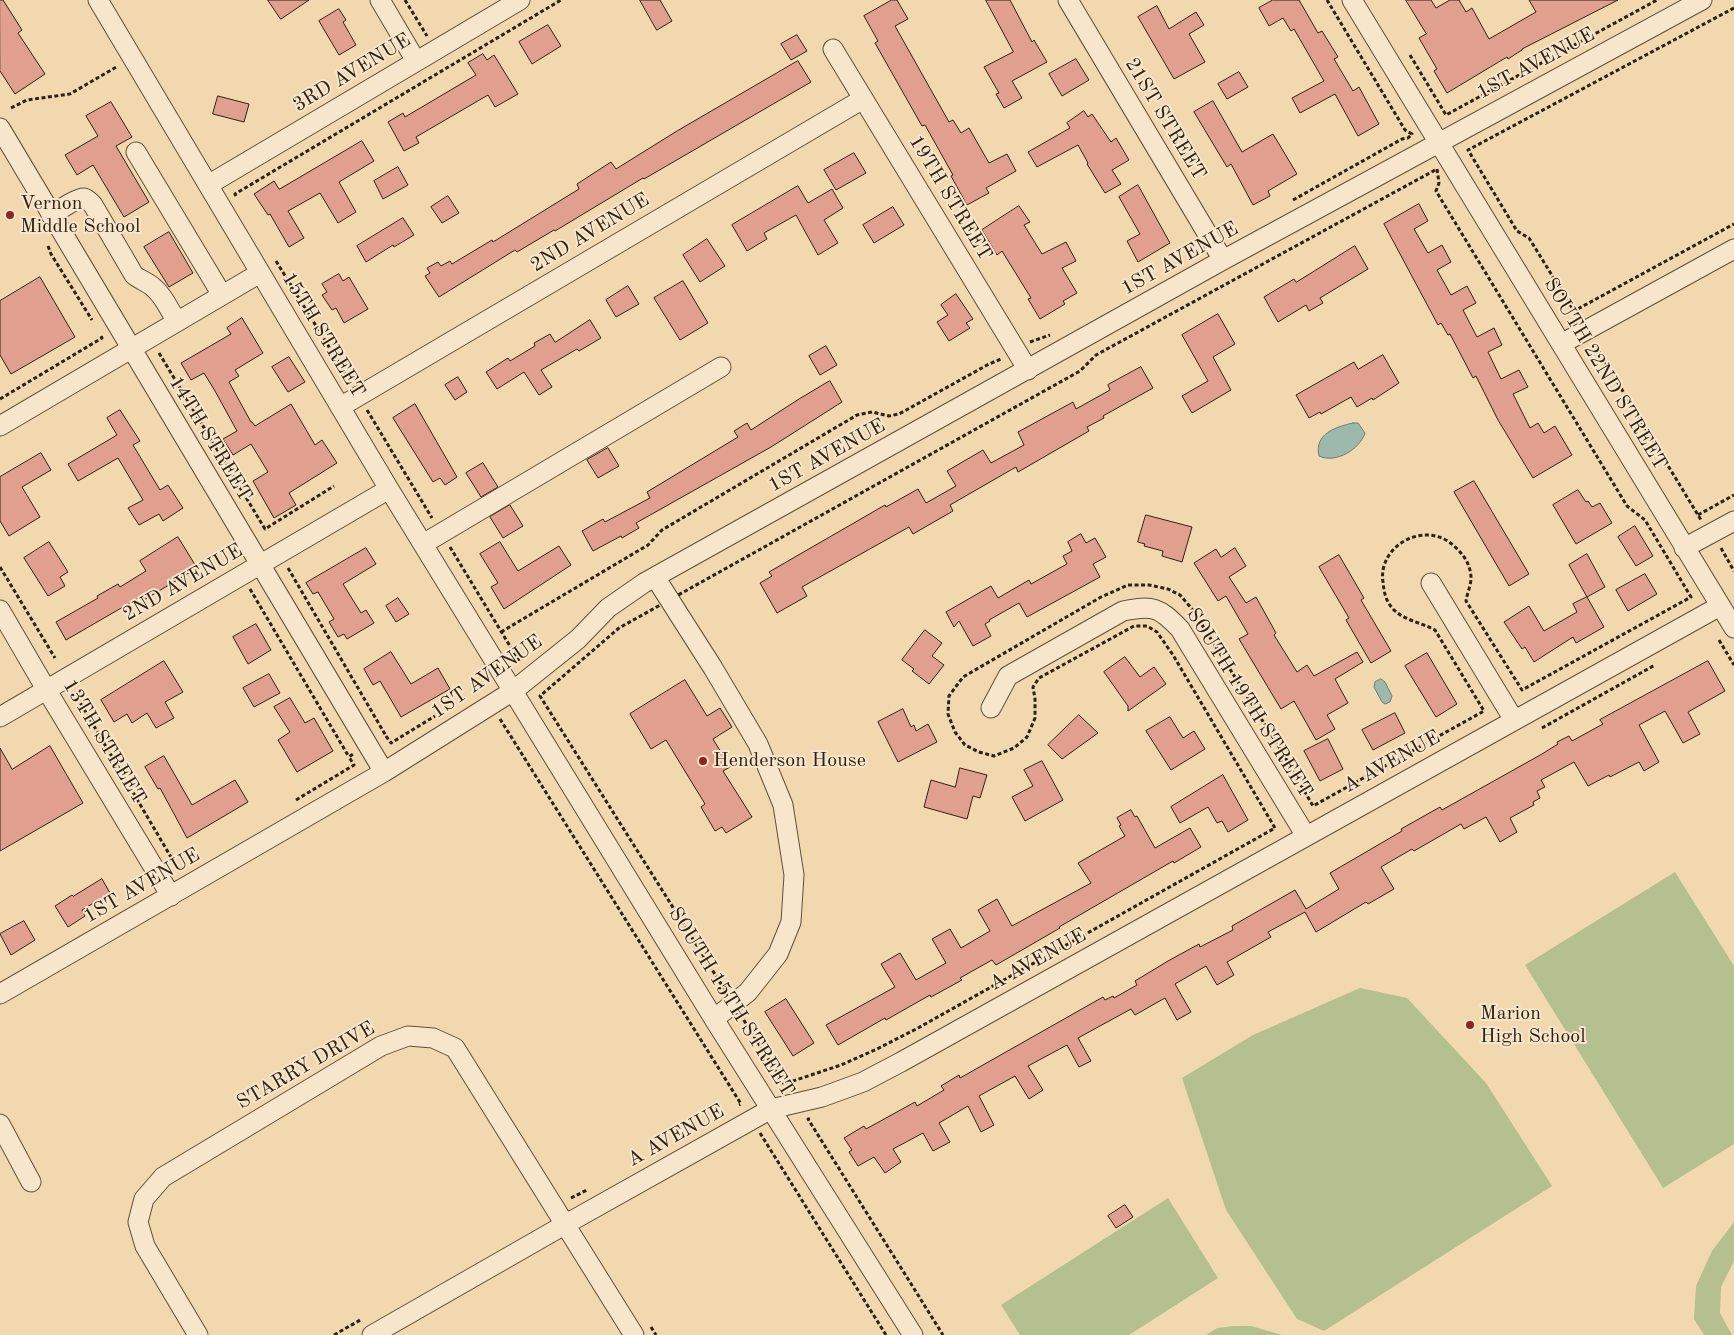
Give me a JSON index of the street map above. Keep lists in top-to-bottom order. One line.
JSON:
{"streets":{"street":["1ST AVENUE","3RD AVENUE","21ST STREET","19TH STREET","2ND AVENUE","15TH STREET","SOUTH 22ND STREET","14TH STREET","SOUTH 19TH STREET","13TH STREET","A AVENUE","SOUTH 15TH STREET","STARRY DRIVE"]},"crossings":[["1ST AVENUE","21ST STREET"],["1ST AVENUE","19TH STREET"],["1ST AVENUE","15TH STREET"],["1ST AVENUE","SOUTH 22ND STREET"],["1ST AVENUE","14TH STREET"],["1ST AVENUE","13TH STREET"],["1ST AVENUE","SOUTH 15TH STREET"],["3RD AVENUE","15TH STREET"],["19TH STREET","2ND AVENUE"],["2ND AVENUE","15TH STREET"],["2ND AVENUE","14TH STREET"],["2ND AVENUE","13TH STREET"],["15TH STREET","SOUTH 15TH STREET"],["SOUTH 22ND STREET","A AVENUE"],["SOUTH 19TH STREET","A AVENUE"],["A AVENUE","SOUTH 15TH STREET"],["A AVENUE","STARRY DRIVE"]],"places":["Vernon Middle School","Henderson House","Marion High School"]}
